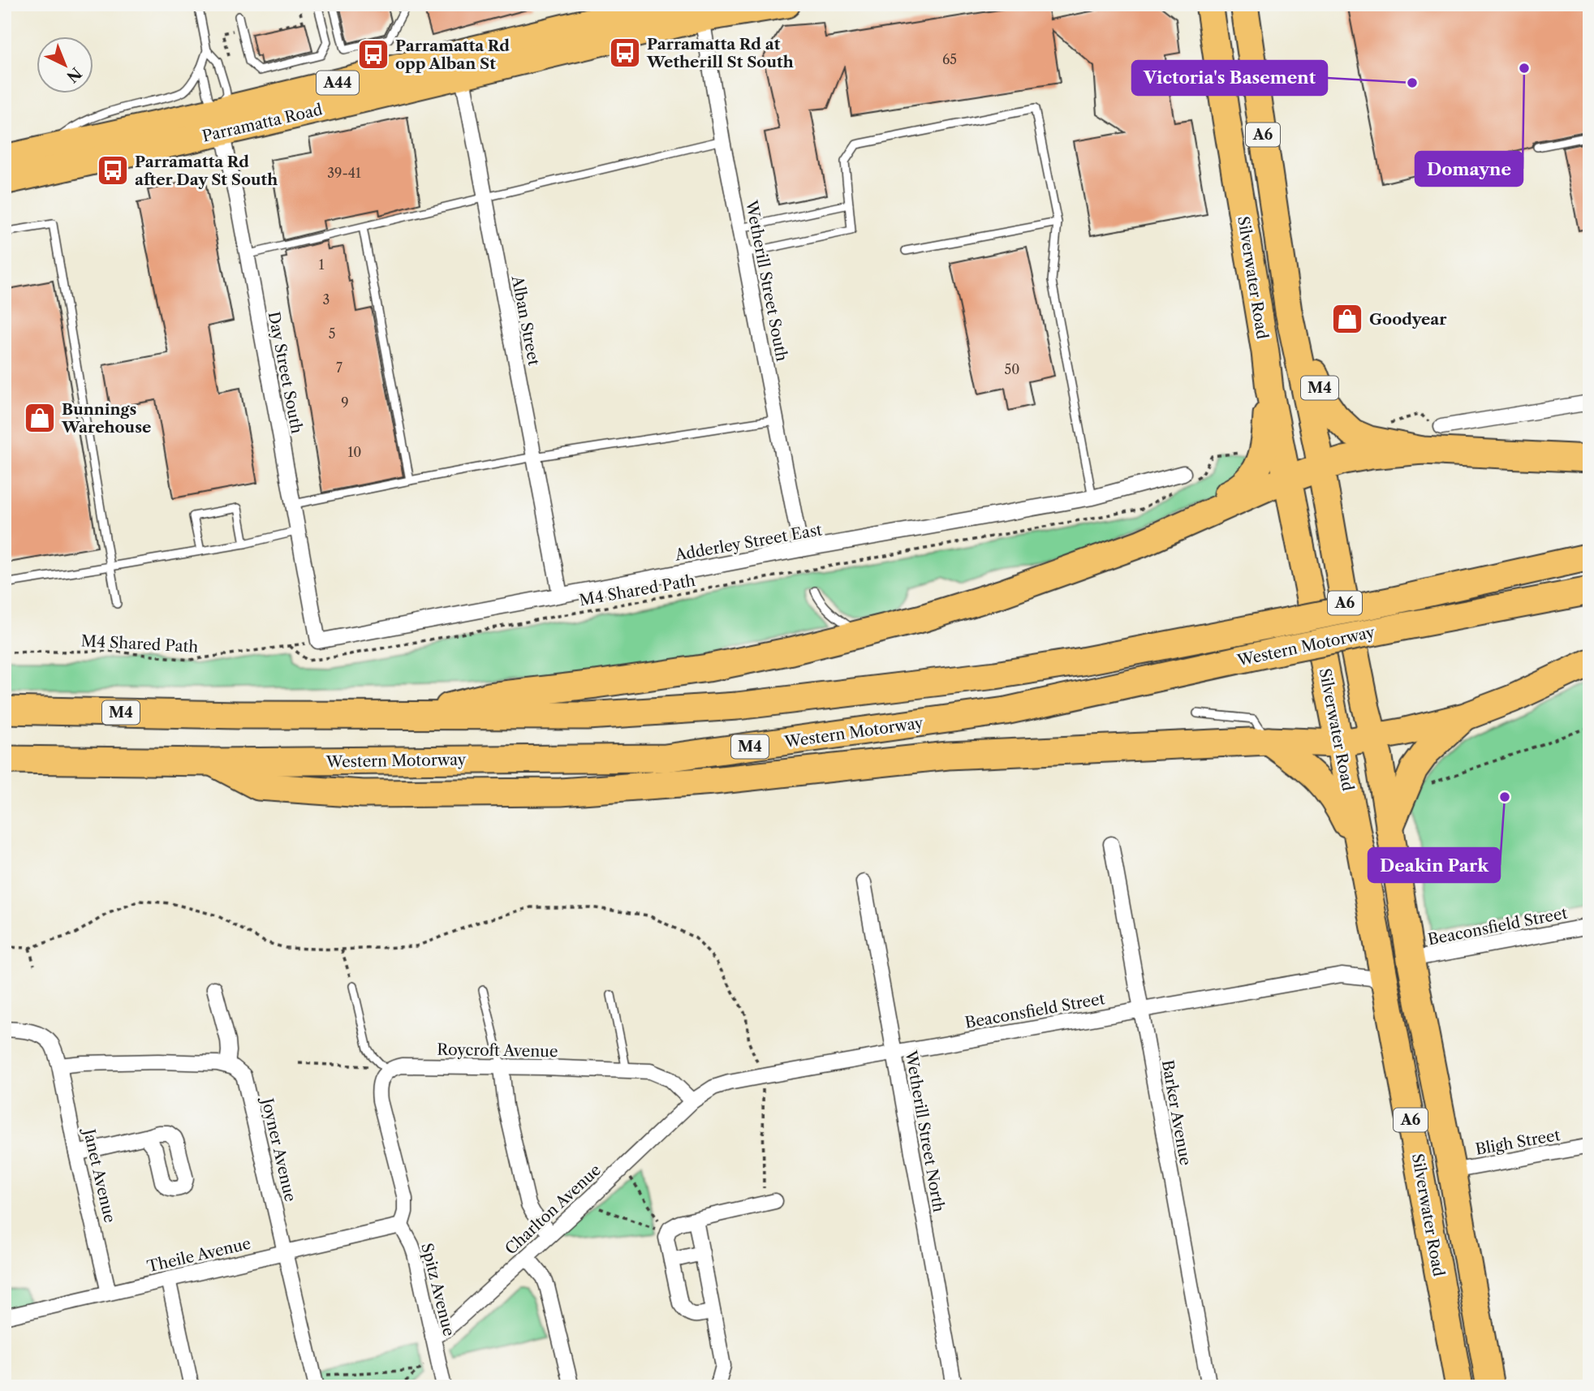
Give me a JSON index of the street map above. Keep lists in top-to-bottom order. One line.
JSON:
{"streets":{"highway":["A44","Parramatta Road","A6","Silverwater Road","M4","Western Motorway"],"street":["Wetherill Street South","Alban Street","Day Street South","Adderley Street East","Beaconsfield Street","Roycroft Avenue","Barker Avenue","Wetherill Street North","Bligh Street","Joyner Avenue","Janet Avenue","Charlton Avenue","Theile Avenue","Spitz Avenue"],"path":["M4 Shared Path"]},"crossings":[["Parramatta Road","Wetherill Street South"],["Parramatta Road","Alban Street"],["Parramatta Road","Day Street South"],["Silverwater Road","M4"],["Silverwater Road","Beaconsfield Street"],["Silverwater Road","Bligh Street"],["Wetherill Street South","Adderley Street East"],["Alban Street","Adderley Street East"],["Day Street South","Adderley Street East"],["Beaconsfield Street","Roycroft Avenue"],["Beaconsfield Street","Barker Avenue"],["Beaconsfield Street","Wetherill Street North"],["Beaconsfield Street","Charlton Avenue"],["Roycroft Avenue","Charlton Avenue"],["Joyner Avenue","Theile Avenue"],["Janet Avenue","Theile Avenue"],["Charlton Avenue","Spitz Avenue"],["Theile Avenue","Spitz Avenue"]],"places":{"bus stop":["Parramatta Rd at Wetherill St South","Parramatta Rd opp Alban St","Parramatta Rd after Day St South"],"other":["Domayne","Victoria's Basement","Deakin Park"],"shop":["Goodyear","Bunnings Warehouse"]},"house_numbers":["65","39-41","1","3","5","7","50","9","10"],"north":"bottom right"}
